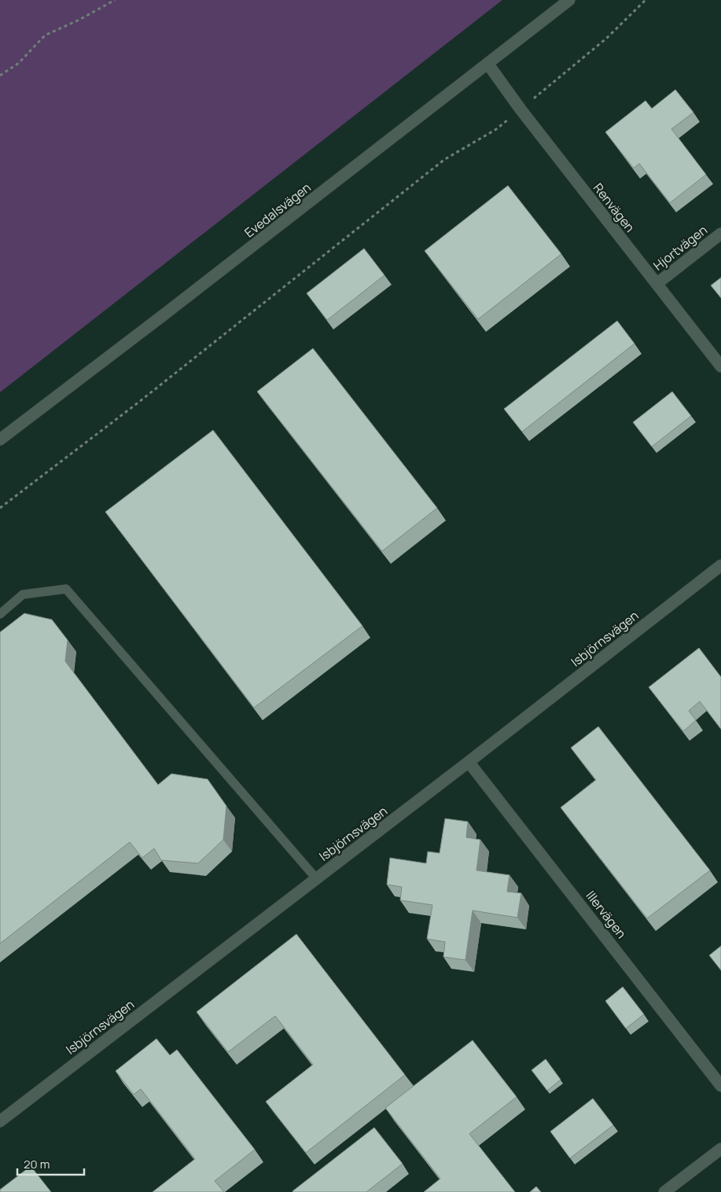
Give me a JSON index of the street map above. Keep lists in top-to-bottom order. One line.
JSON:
{"streets":{"street":["Renvägen","Evedalsvägen","Hjortvägen","Isbjörnsvägen","Illervägen"]},"crossings":[["Renvägen","Evedalsvägen"],["Renvägen","Hjortvägen"],["Isbjörnsvägen","Illervägen"]],"scale_bar":"20 m"}
